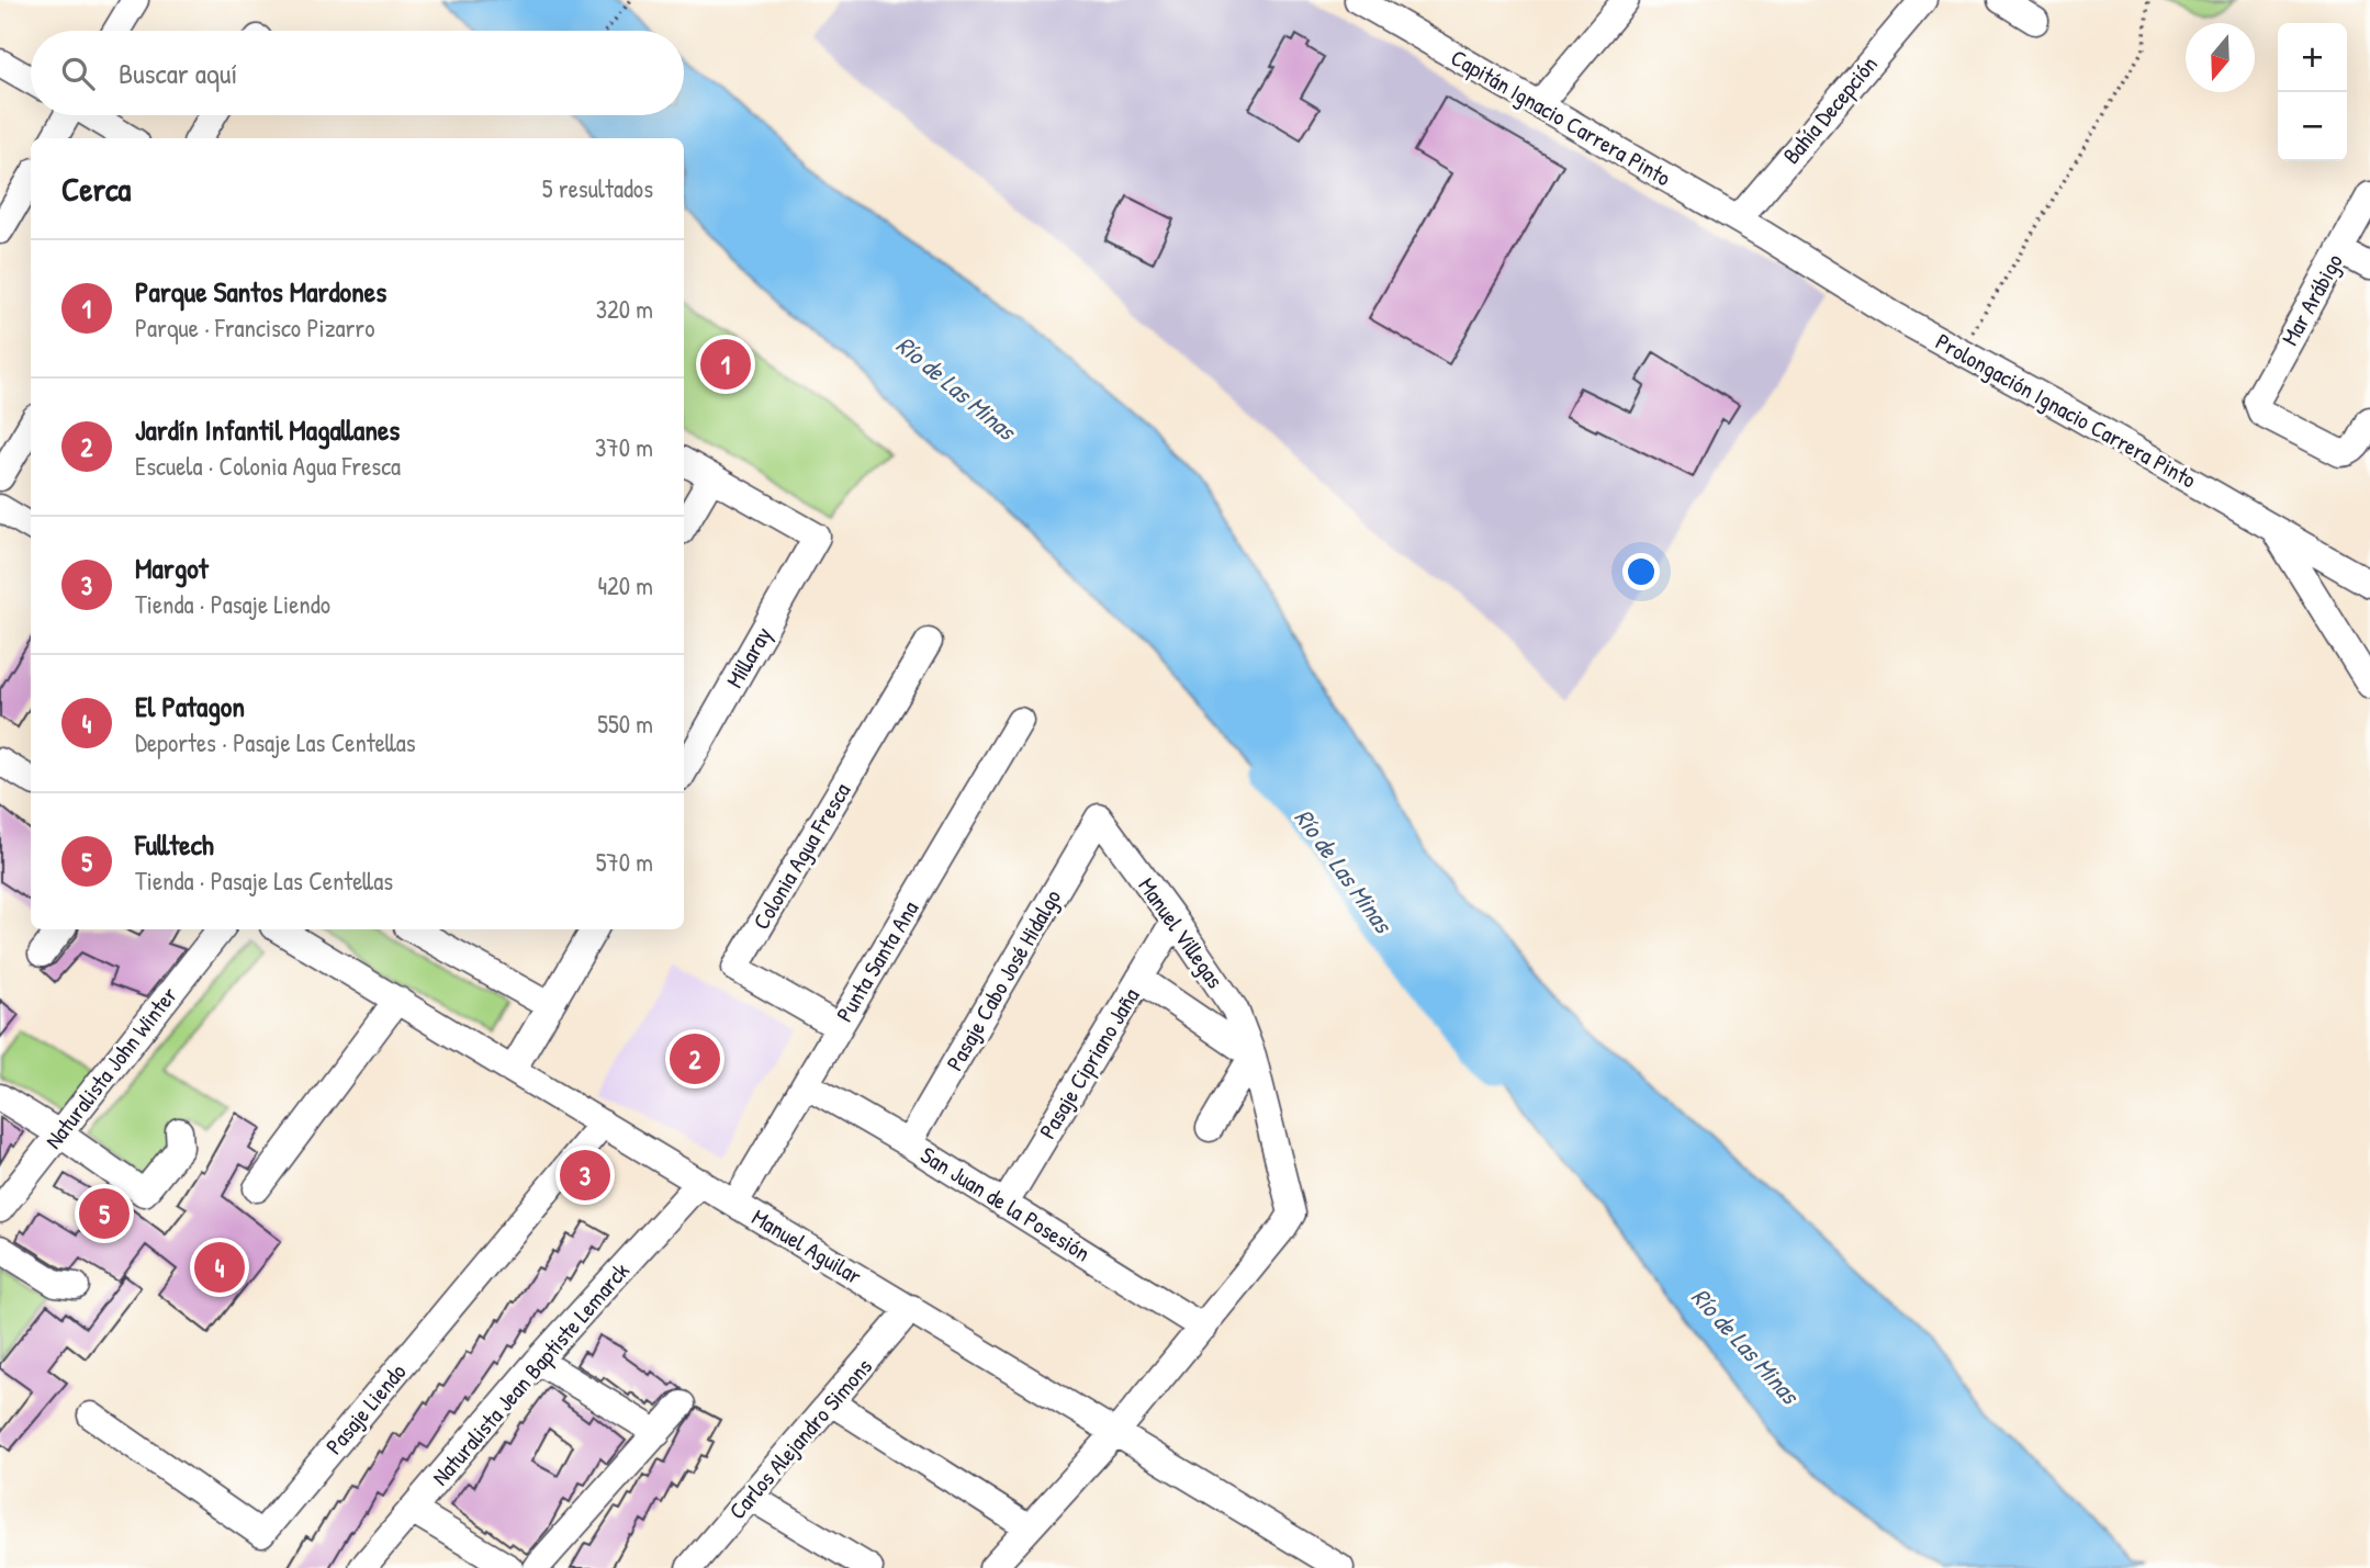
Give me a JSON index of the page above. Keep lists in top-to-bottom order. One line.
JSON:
{"streets":{"street":["Bahía Decepción","Capitán Ignacio Carrera Pinto","Mar Arábigo","Prolongación Ignacio Carrera Pinto","Millaray","Colonia Agua Fresca","Manuel Villegas","Punta Santa Ana","Pasaje Cabo José Hidalgo","Pasaje Cipriano Jaña","Naturalista John Winter","San Juan de la Posesión","Manuel Aguilar","Naturalista Jean Baptiste Lemarck","Pasaje Liendo","Carlos Alejandro Simons"]},"crossings":[["Bahía Decepción","Capitán Ignacio Carrera Pinto"],["Capitán Ignacio Carrera Pinto","Prolongación Ignacio Carrera Pinto"],["Colonia Agua Fresca","Punta Santa Ana"],["Manuel Villegas","Pasaje Cabo José Hidalgo"],["Manuel Villegas","Pasaje Cipriano Jaña"],["Manuel Villegas","San Juan de la Posesión"],["Punta Santa Ana","San Juan de la Posesión"],["Punta Santa Ana","Manuel Aguilar"],["Pasaje Cabo José Hidalgo","San Juan de la Posesión"],["Pasaje Cipriano Jaña","San Juan de la Posesión"],["Manuel Aguilar","Naturalista Jean Baptiste Lemarck"],["Manuel Aguilar","Pasaje Liendo"],["Manuel Aguilar","Carlos Alejandro Simons"]],"water":["Río de Las Minas"],"north":"bottom","page":{"map_buttons":["+","−"],"search":"Buscar aquí","heading":["Cerca","5 resultados"],"list":[{"mark":"1","name":"Parque Santos Mardones","note":"Parque · Francisco Pizarro","value":"320 m"},{"mark":"2","name":"Jardín Infantil Magallanes","note":"Escuela · Colonia Agua Fresca","value":"370 m"},{"mark":"3","name":"Margot","note":"Tienda · Pasaje Liendo","value":"420 m"},{"mark":"4","name":"El Patagon","note":"Deportes · Pasaje Las Centellas","value":"550 m"},{"mark":"5","name":"Fulltech","note":"Tienda · Pasaje Las Centellas","value":"570 m"}],"pins":["1","2","3","5","4"]}}
